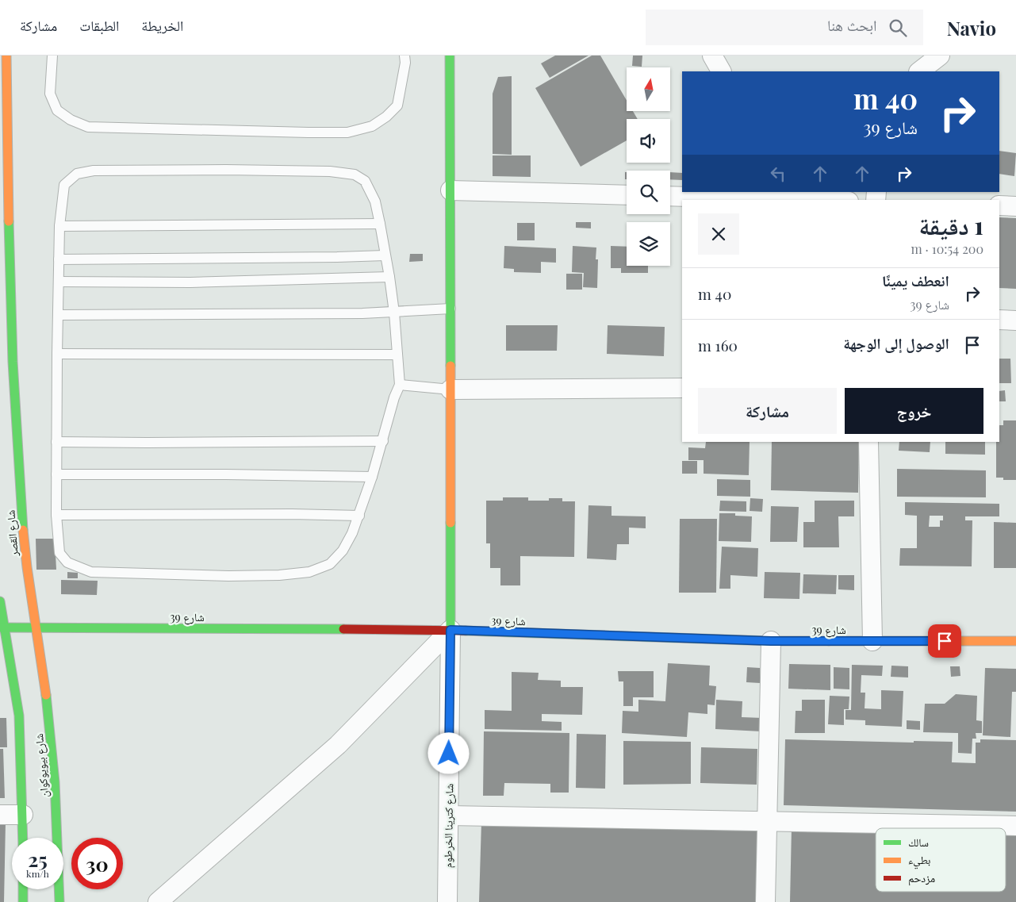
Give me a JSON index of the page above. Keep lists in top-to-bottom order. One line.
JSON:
{"streets":{"street":["شارع القصر","شارع 39","شارع بيويوكوان","شارع كترينا الخرطوم"]},"crossings":[["شارع القصر","شارع 39"],["شارع القصر","شارع بيويوكوان"],["شارع 39","شارع بيويوكوان"],["شارع 39","شارع كترينا الخرطوم"]],"legend":["سالك","بطيء","مزدحم"],"north":"top","page":{"header":"Navio","search":"ابحث هنا","nav":["الخريطة","الطبقات","مشاركة"],"turn":["40 m","شارع 39"],"heading":["1 دقيقة","200 m · 10:54"],"list":[{"name":"انعطف يمينًا","note":"شارع 39","value":"40 m"},{"name":"الوصول إلى الوجهة","value":"160 m"}],"buttons":["خروج","مشاركة"],"speed":"25 km/h","limit":"30"}}
